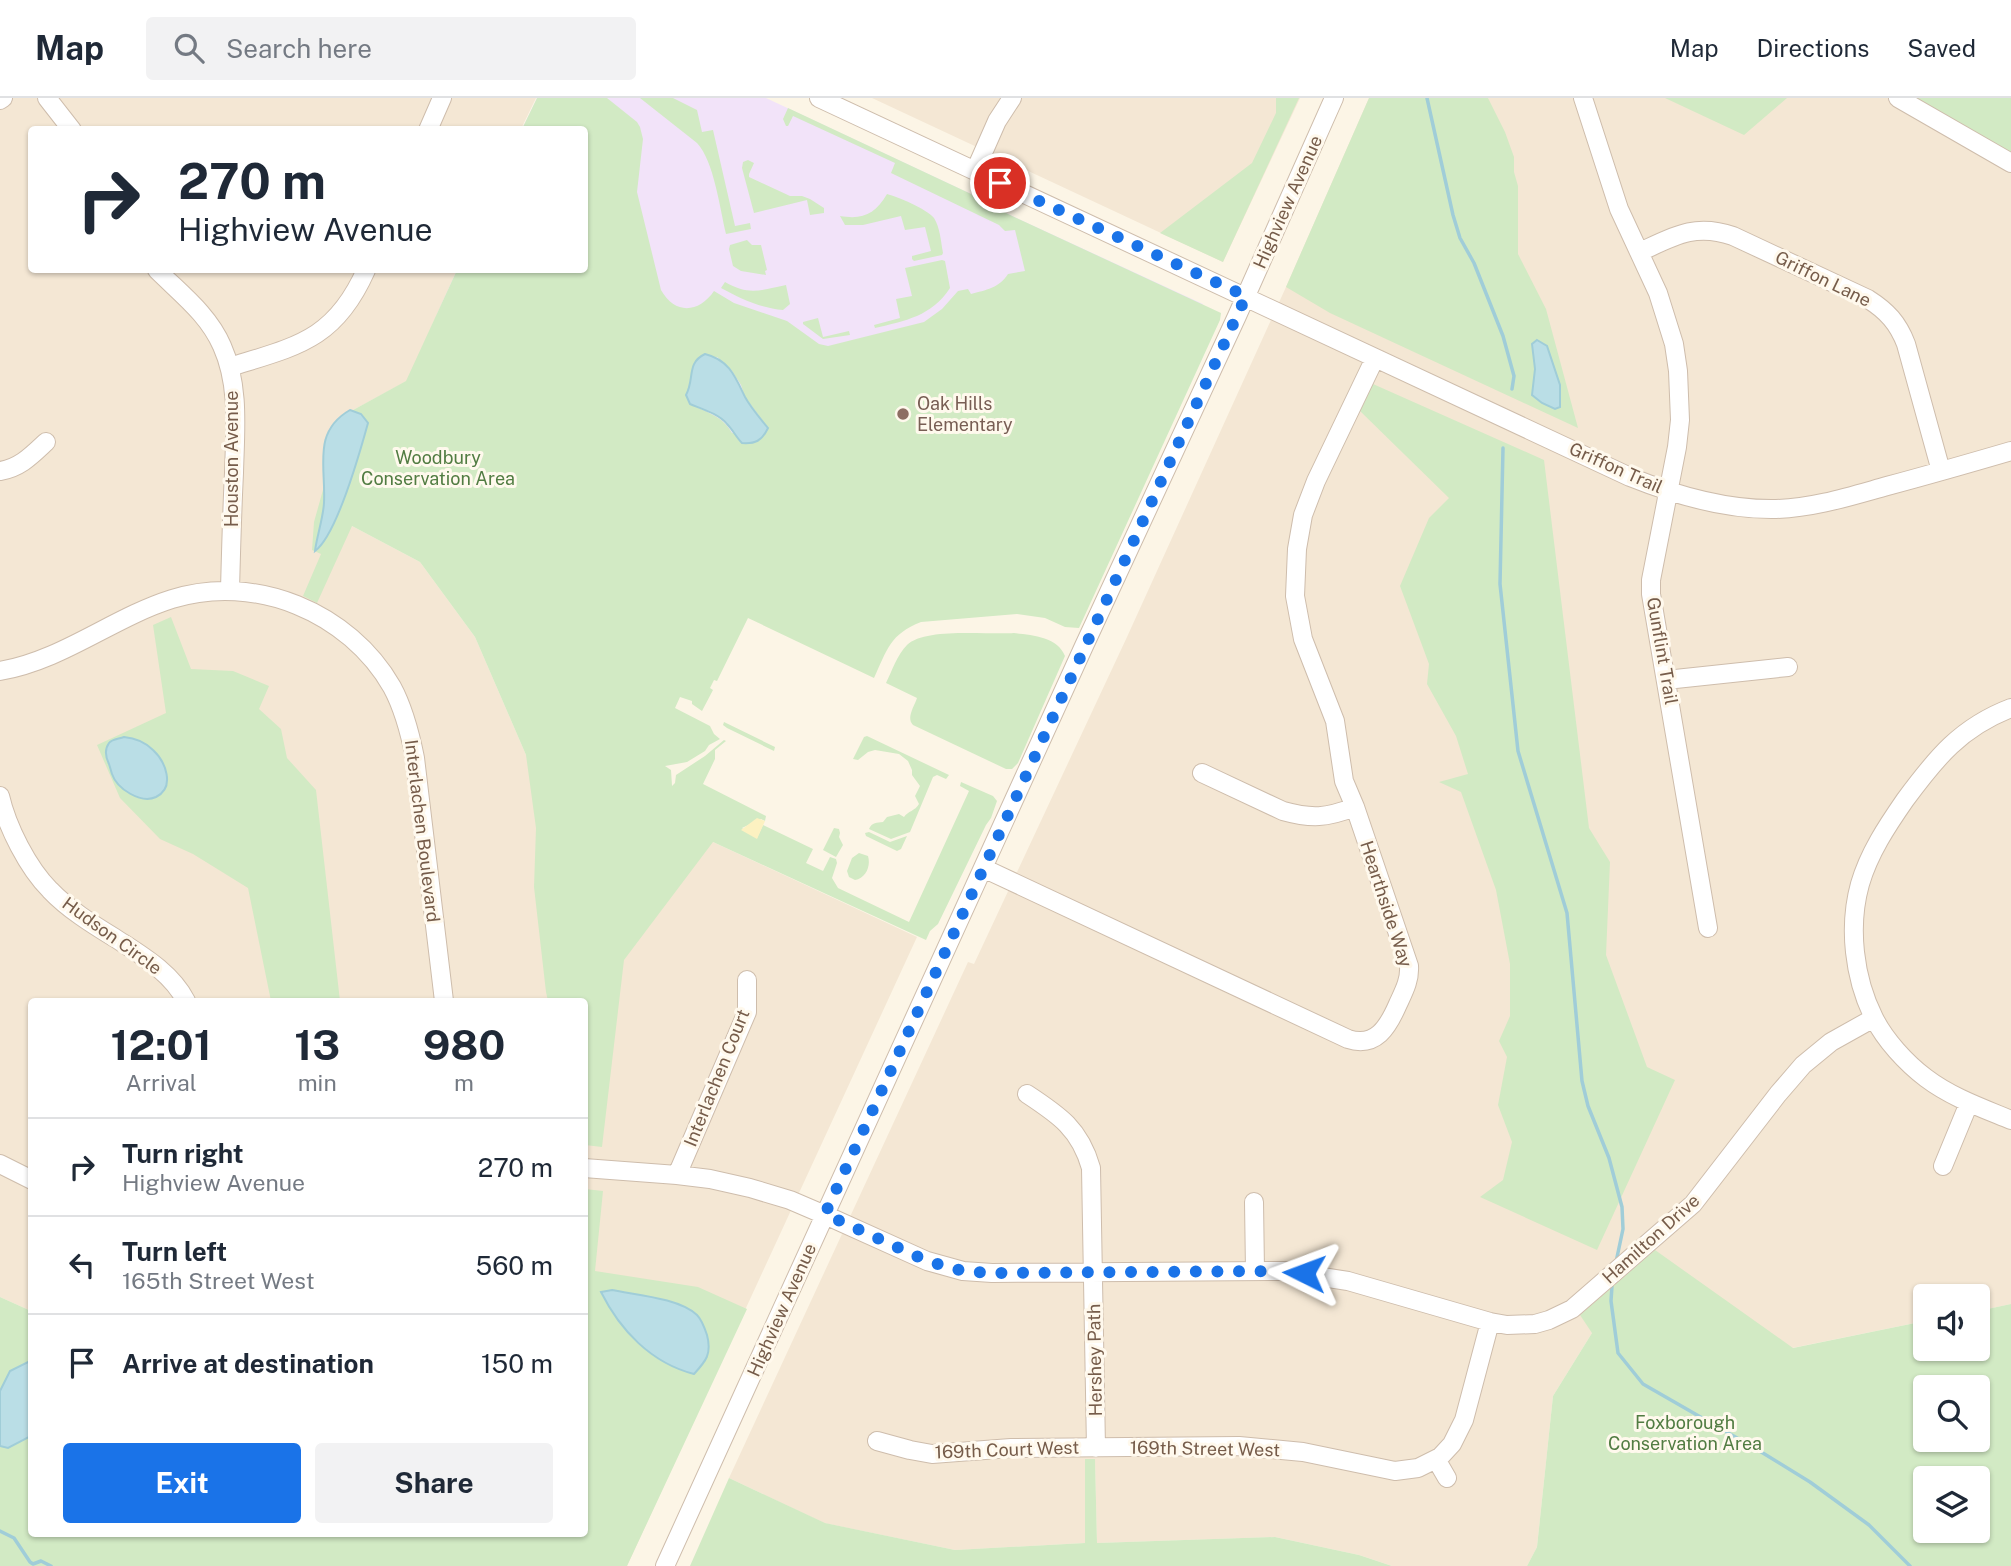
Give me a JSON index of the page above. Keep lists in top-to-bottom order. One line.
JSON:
{"streets":{"street":["Highview Avenue","Griffon Lane","Houston Avenue","Griffon Trail","Gunflint Trail","Interlachen Boulevard","Hearthside Way","Hudson Circle","Interlachen Court","Hamilton Drive","Hershey Path","169th Street West","169th Court West"]},"crossings":[["Highview Avenue","Griffon Trail"],["Highview Avenue","Hearthside Way"],["Highview Avenue","Hamilton Drive"],["Griffon Lane","Griffon Trail"],["Griffon Lane","Gunflint Trail"],["Houston Avenue","Interlachen Boulevard"],["Griffon Trail","Gunflint Trail"],["Griffon Trail","Hearthside Way"],["Hamilton Drive","Hershey Path"],["Hershey Path","169th Street West"],["Hershey Path","169th Court West"],["169th Street West","169th Court West"]],"parks":["Woodbury Conservation Area","Foxborough Conservation Area"],"places":["Oak Hills Elementary"],"page":{"header":"Map","search":"Search here","nav":["Map","Directions","Saved"],"turn":["270 m","Highview Avenue"],"eta":["12:01","Arrival","13","min","980","m"],"list":[{"name":"Turn right","note":"Highview Avenue","value":"270 m"},{"name":"Turn left","note":"165th Street West","value":"560 m"},{"name":"Arrive at destination","value":"150 m"}],"buttons":["Exit","Share"]}}
